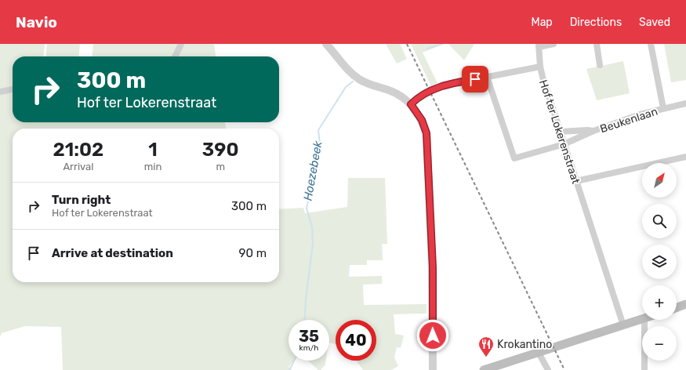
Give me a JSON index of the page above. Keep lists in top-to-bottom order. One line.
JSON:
{"streets":{"street":["Beukenlaan","Hof ter Lokerenstraat"]},"crossings":[["Beukenlaan","Hof ter Lokerenstraat"]],"water":["Hoezebeek"],"places":{"restaurant":["Krokantino"]},"north":"top right","page":{"header":"Navio","nav":["Map","Directions","Saved"],"turn":["300 m","Hof ter Lokerenstraat"],"eta":["21:02","Arrival","1","min","390","m"],"map_buttons":["+","−"],"list":[{"name":"Turn right","note":"Hof ter Lokerenstraat","value":"300 m"},{"name":"Arrive at destination","value":"90 m"}],"speed":"35 km/h","limit":"40"}}
